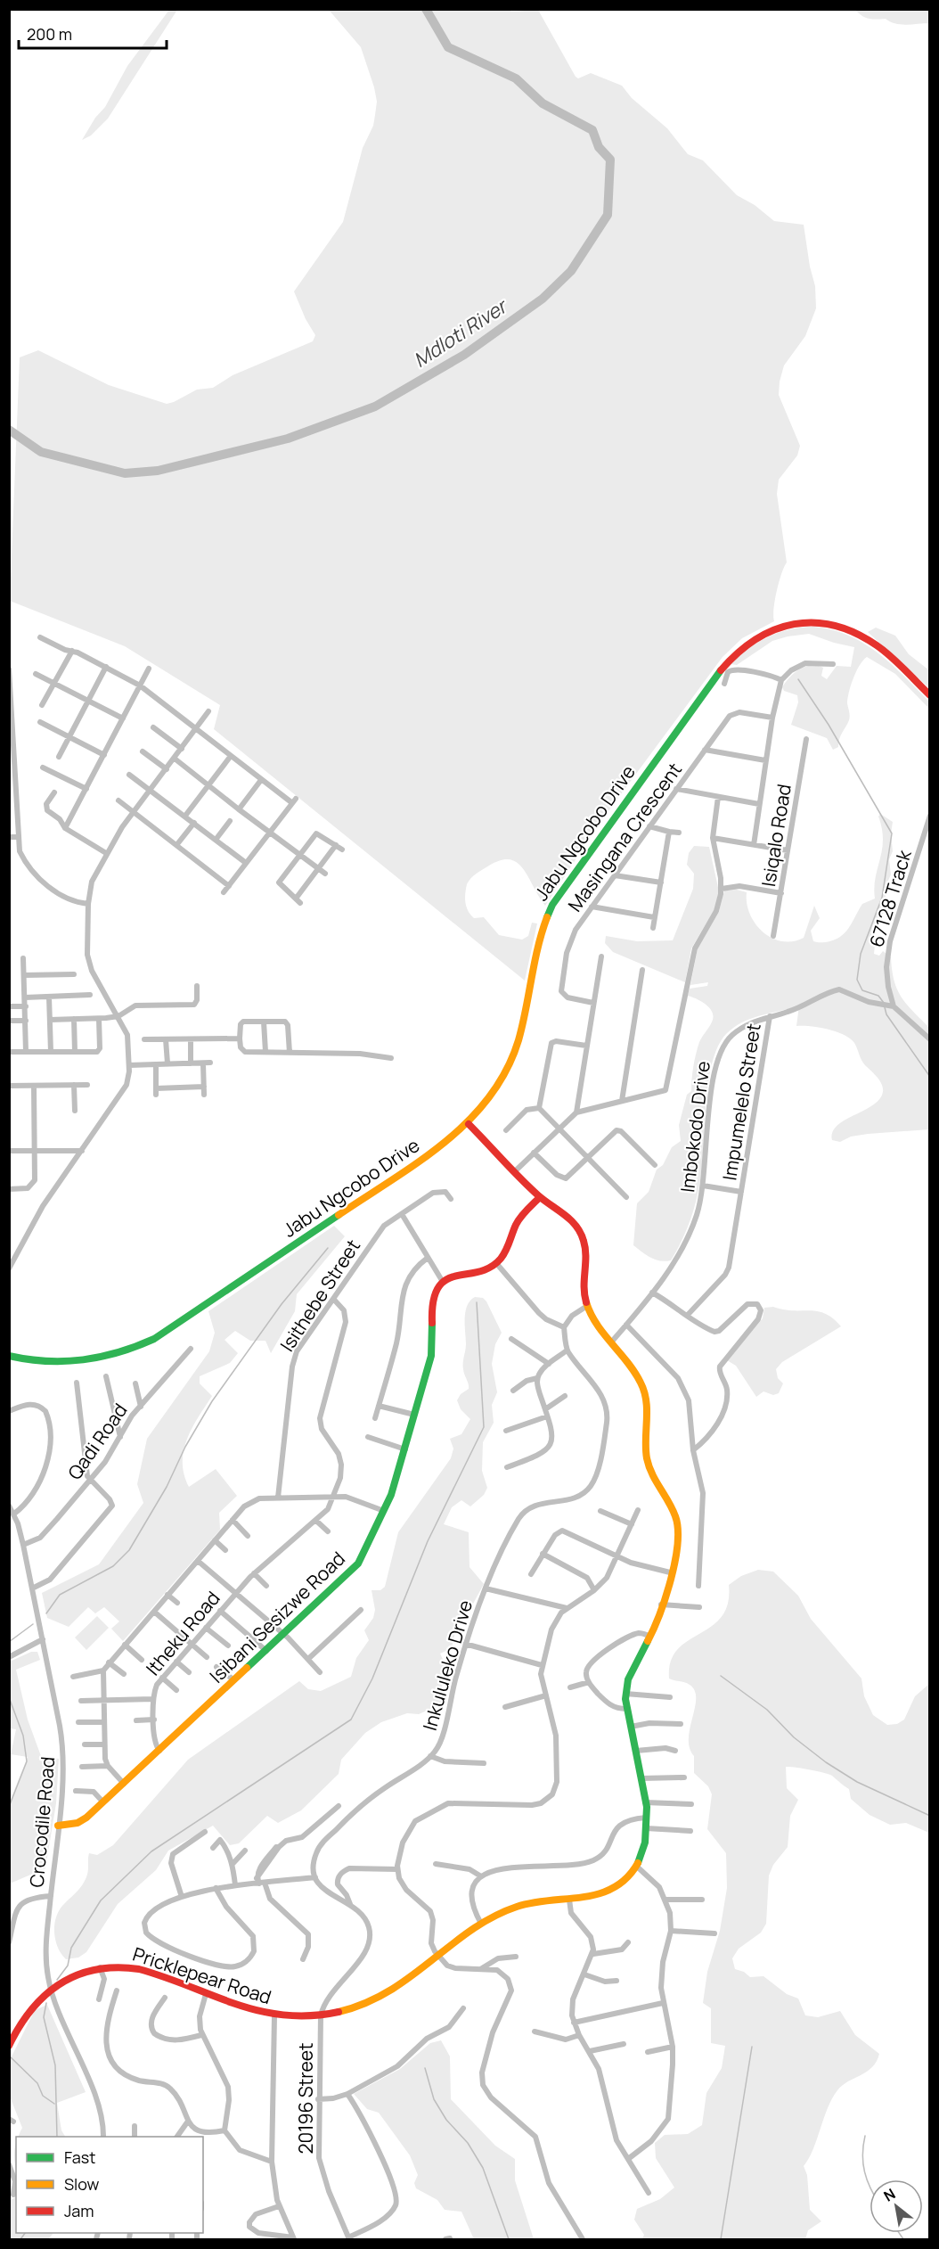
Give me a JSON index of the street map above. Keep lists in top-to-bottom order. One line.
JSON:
{"streets":{"street":["Jabu Ngcobo Drive","Isiqalo Road","Masingana Crescent","67128 Track","Impumelelo Street","Imbokodo Drive","Isithebe Street","Qadi Road","Isibani Sesizwe Road","Itheku Road","Inkululeko Drive","Crocodile Road","Pricklepear Road","20196 Street"]},"crossings":[["Jabu Ngcobo Drive","Pricklepear Road"],["67128 Track","Imbokodo Drive"],["Impumelelo Street","Imbokodo Drive"],["Imbokodo Drive","Pricklepear Road"],["Isithebe Street","Itheku Road"],["Qadi Road","Crocodile Road"],["Isibani Sesizwe Road","Itheku Road"],["Isibani Sesizwe Road","Crocodile Road"],["Crocodile Road","Pricklepear Road"],["Pricklepear Road","20196 Street"]],"water":["Mdloti River"],"legend":["Fast","Slow","Jam"],"scale_bar":"200 m","north":"top left"}
